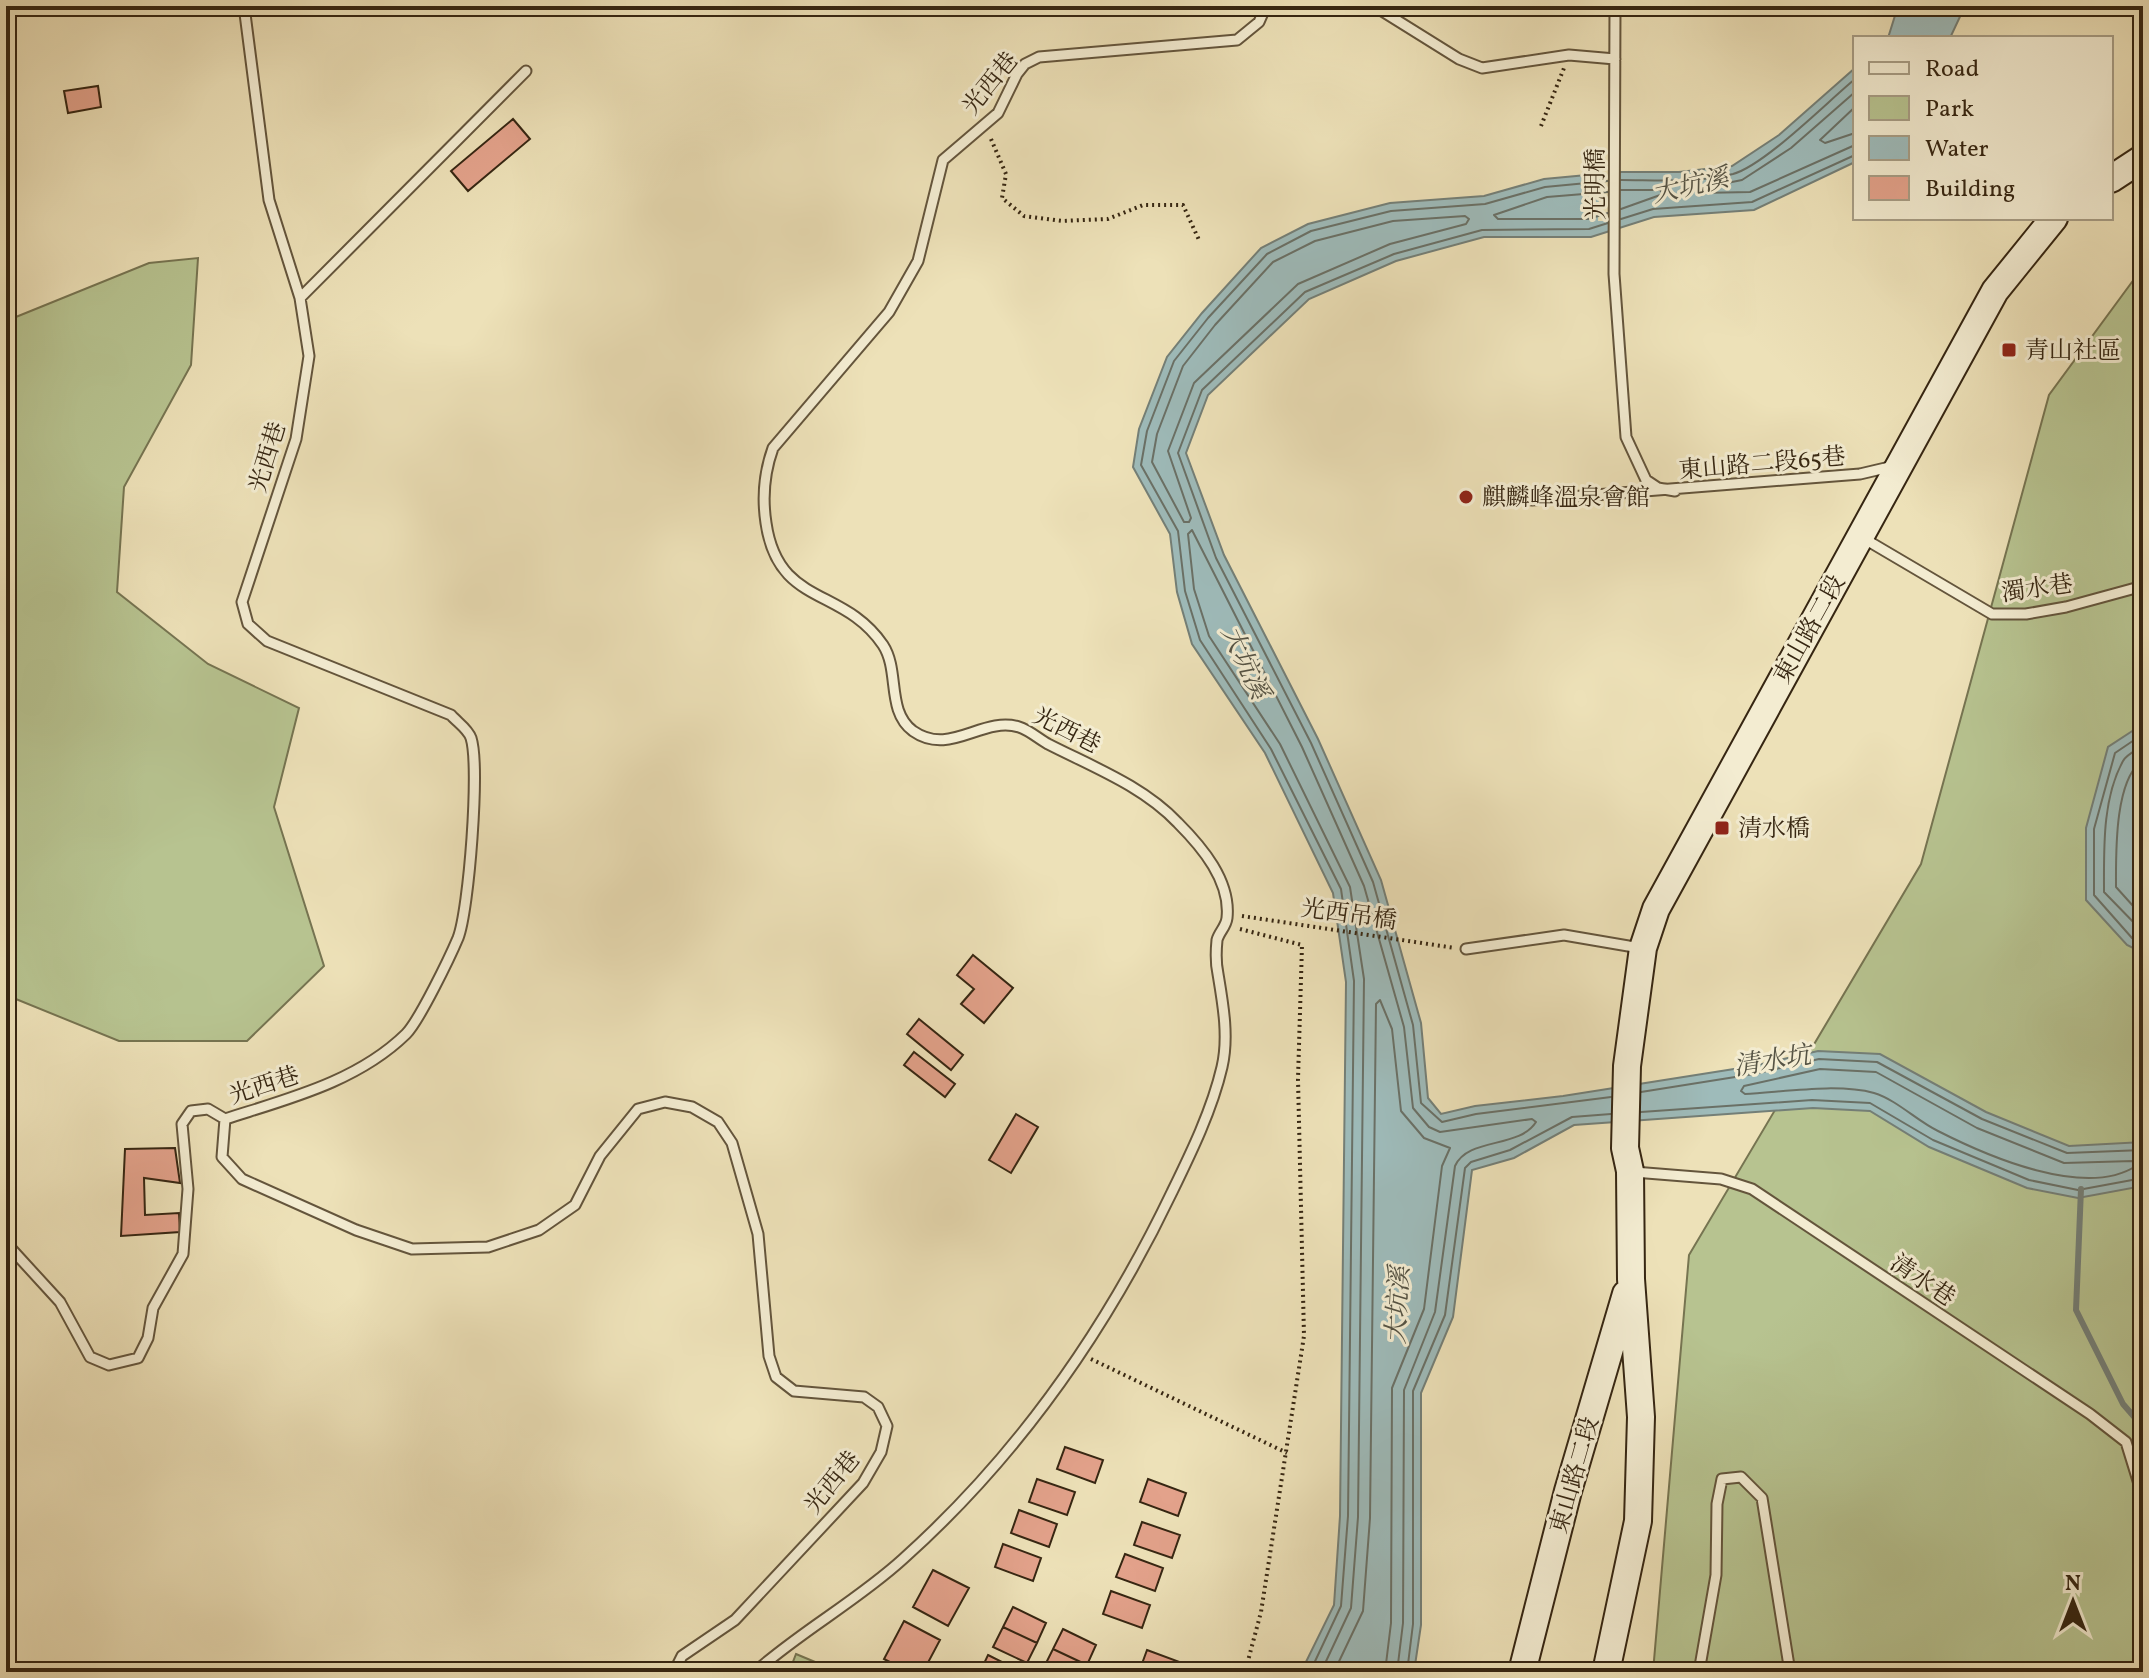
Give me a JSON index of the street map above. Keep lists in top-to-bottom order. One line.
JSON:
{"streets":{"main road":["東山路二段"],"lane":["光西巷","光明橋","東山路二段65巷","濁水巷","清水巷"],"path":["光西吊橋"]},"crossings":[["光西巷","光西吊橋"],["光明橋","東山路二段65巷"],["東山路二段65巷","東山路二段"],["濁水巷","東山路二段"],["東山路二段","清水巷"]],"water":["大坑溪","清水坑"],"places":{"transit":["青山社區","清水橋"],"other":["麒麟峰溫泉會館"]},"legend":["Road","Park","Water","Building"],"north":"top"}
